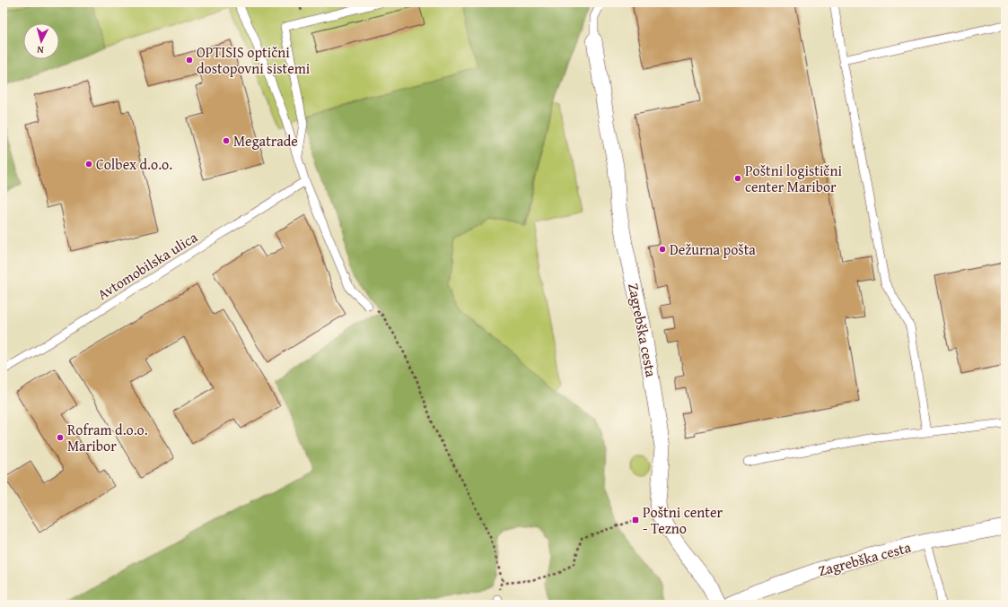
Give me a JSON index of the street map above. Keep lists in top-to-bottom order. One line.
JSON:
{"streets":{"street":["Zagrebška cesta"],"lane":["Avtomobilska ulica"]},"places":{"other":["OPTISIS optični dostopovni sistemi","Megatrade","Colbex d.o.o.","Poštni logistični center Maribor","Dežurna pošta","Rofram d.o.o. Maribor"],"transit":["Poštni center - Tezno"]},"north":"bottom"}
